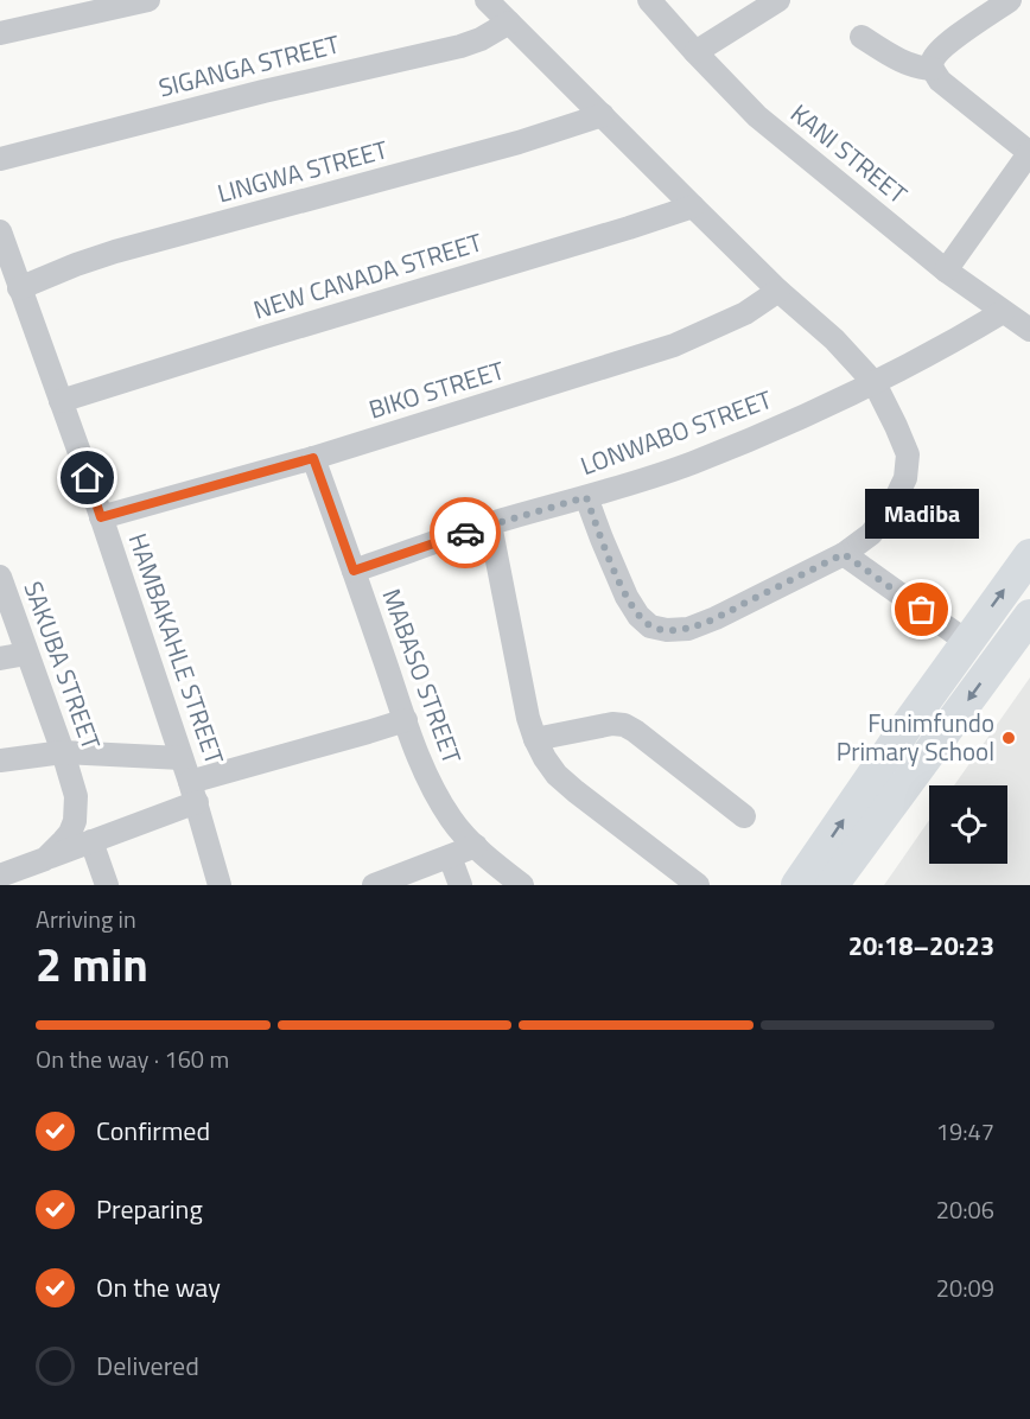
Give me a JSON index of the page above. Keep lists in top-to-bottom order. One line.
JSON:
{"streets":{"street":["SIGANGA STREET","KANI STREET","LINGWA STREET","NEW CANADA STREET","BIKO STREET","LONWABO STREET","HAMBAKAHLE STREET","SAKUBA STREET","MABASO STREET"]},"crossings":[["KANI STREET","LONWABO STREET"],["LINGWA STREET","HAMBAKAHLE STREET"],["NEW CANADA STREET","HAMBAKAHLE STREET"],["BIKO STREET","HAMBAKAHLE STREET"],["BIKO STREET","MABASO STREET"],["LONWABO STREET","MABASO STREET"]],"places":["Madiba","Funimfundo Primary School"],"page":{"bubble":"Madiba","heading":["2 min","Arriving in","20:18–20:23"],"bar":"On the way · 160 m","list":[["Confirmed","19:47"],["Preparing","20:06"],["On the way","20:09"],"Delivered"]}}
